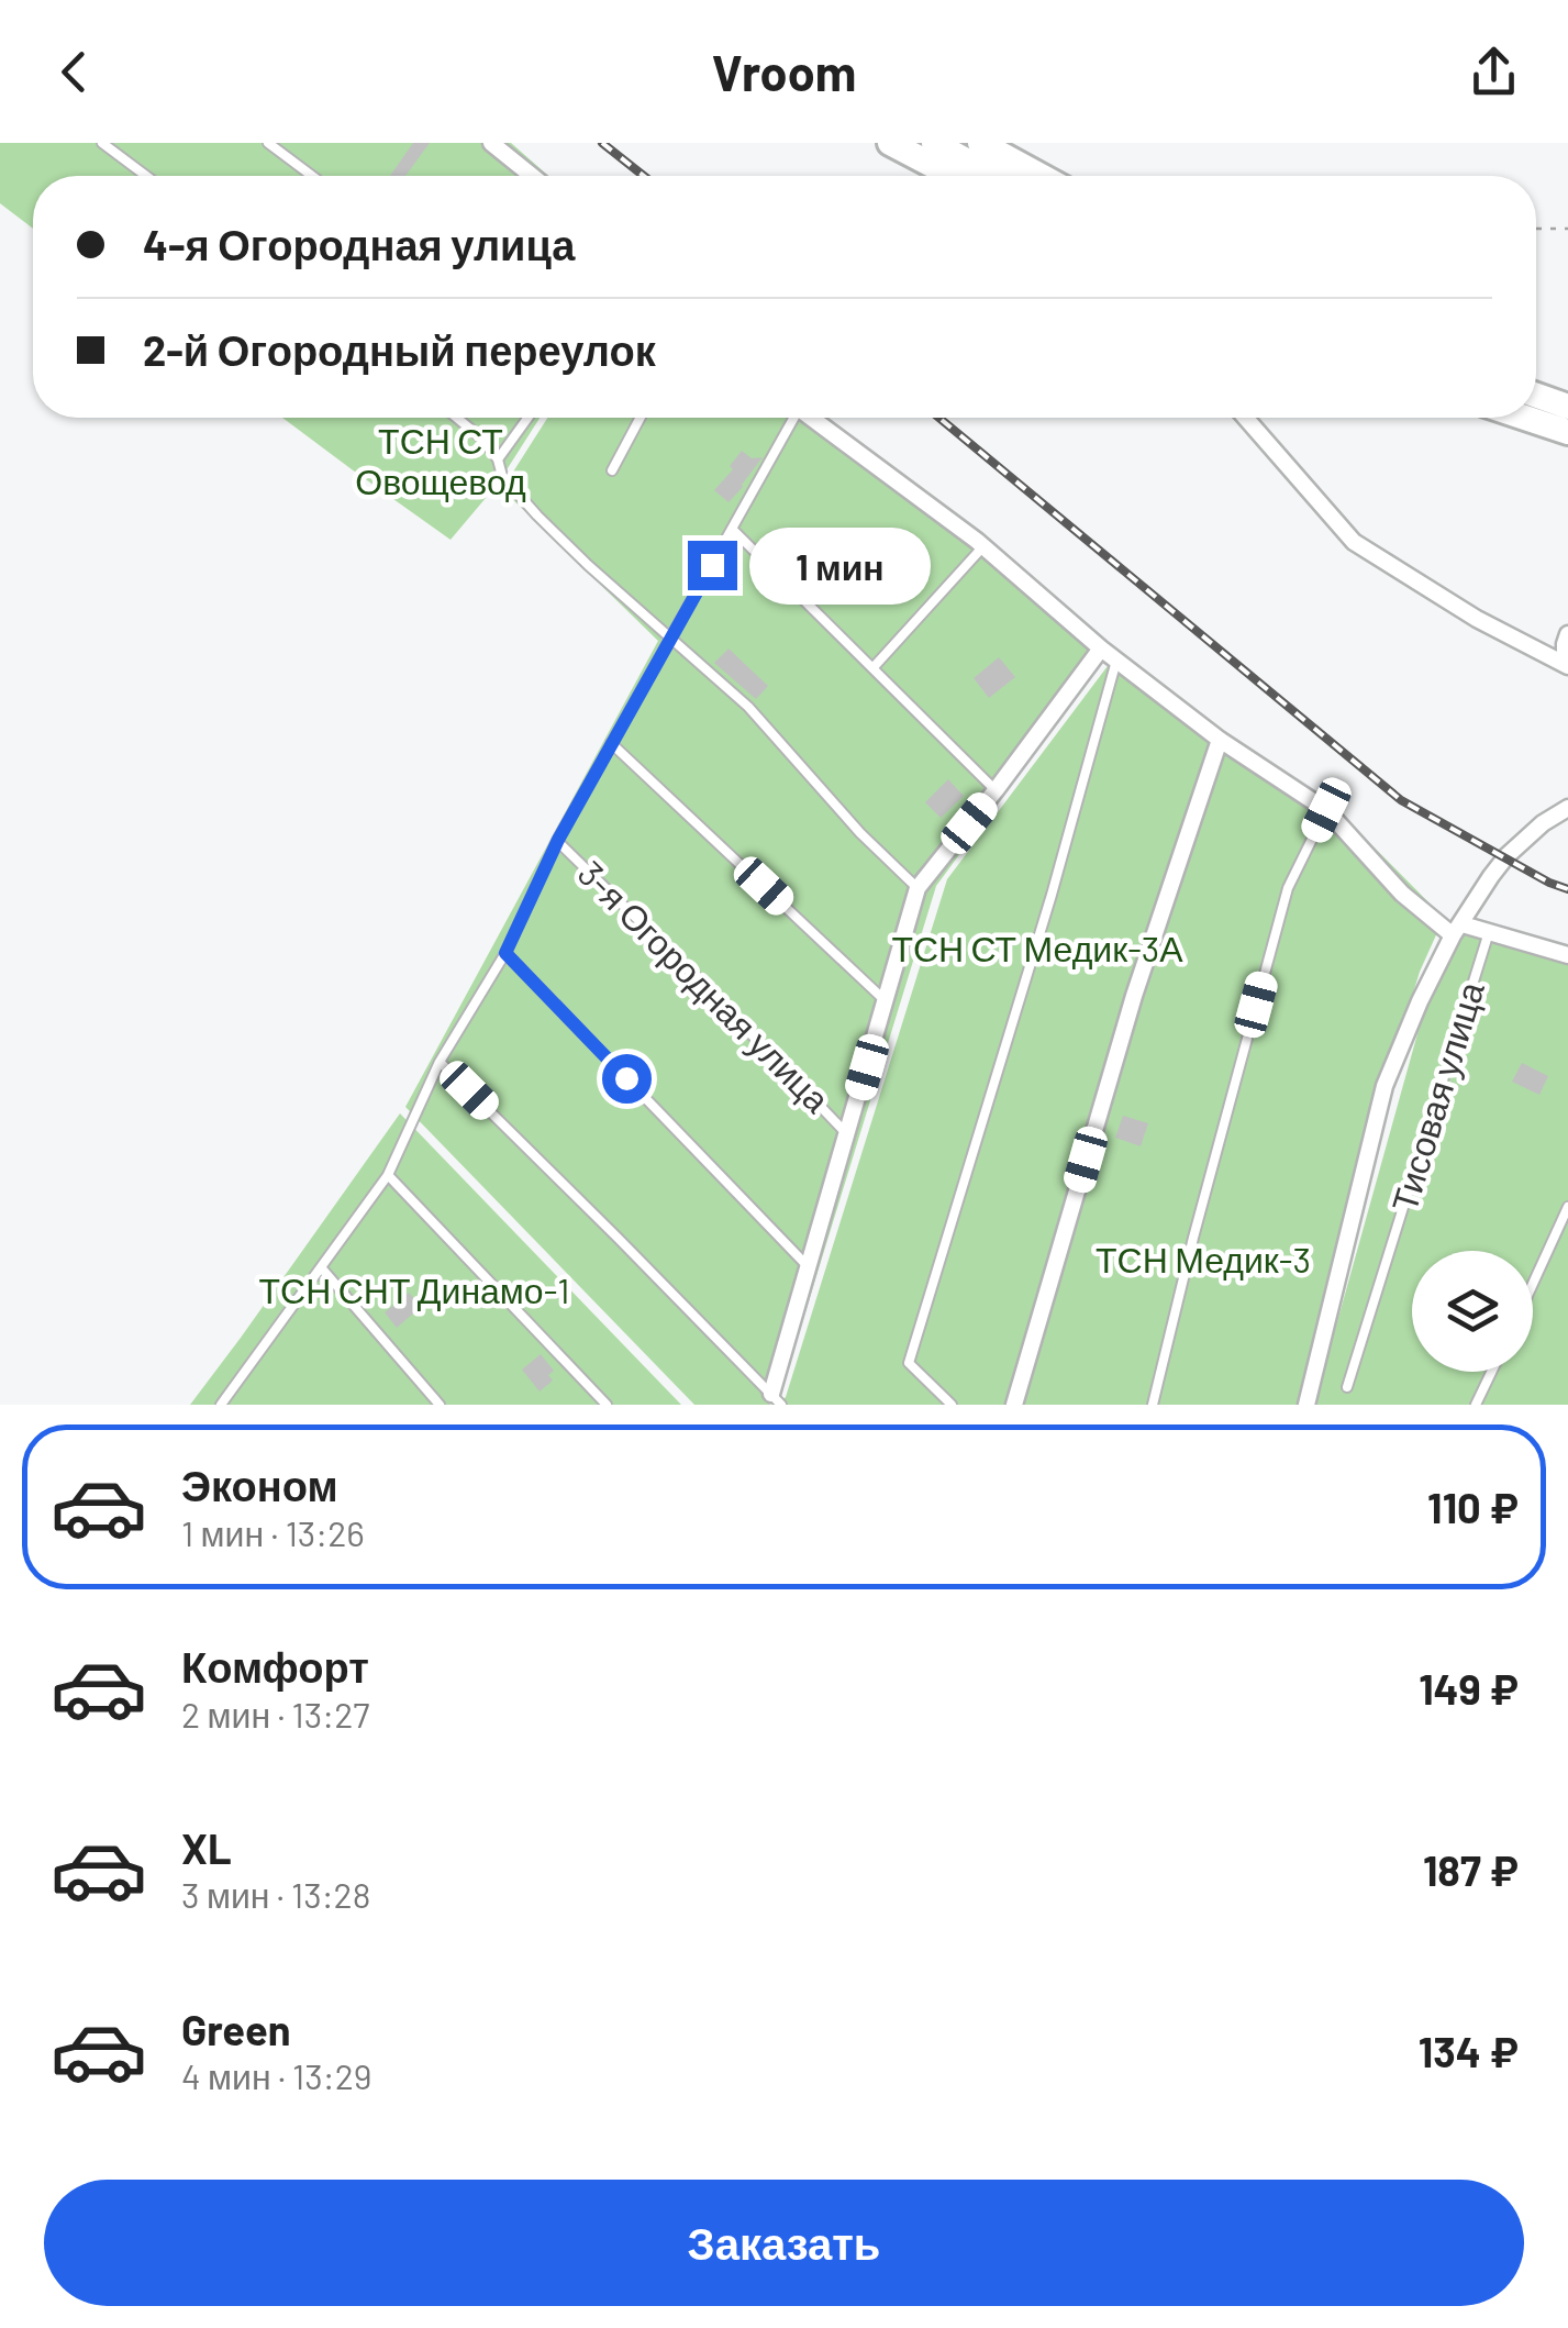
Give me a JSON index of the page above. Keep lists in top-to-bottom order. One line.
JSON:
{"streets":{"lane":["3-я Огородная улица","Тисовая улица"]},"parks":["ТСН СТ Овощевод","ТСН СТ Медик-3А","ТСН Медик-3","ТСН СНТ Динамо-1"],"page":{"header":"Vroom","banner":["4-я Огородная улица","2-й Огородный переулок"],"bubble":"1 мин","list":[{"name":"Эконом","note":"1 мин · 13:26","value":"110 ₽"},{"name":"Комфорт","note":"2 мин · 13:27","value":"149 ₽"},{"name":"XL","note":"3 мин · 13:28","value":"187 ₽"},{"name":"Green","note":"4 мин · 13:29","value":"134 ₽"}],"buttons":"Заказать"}}
